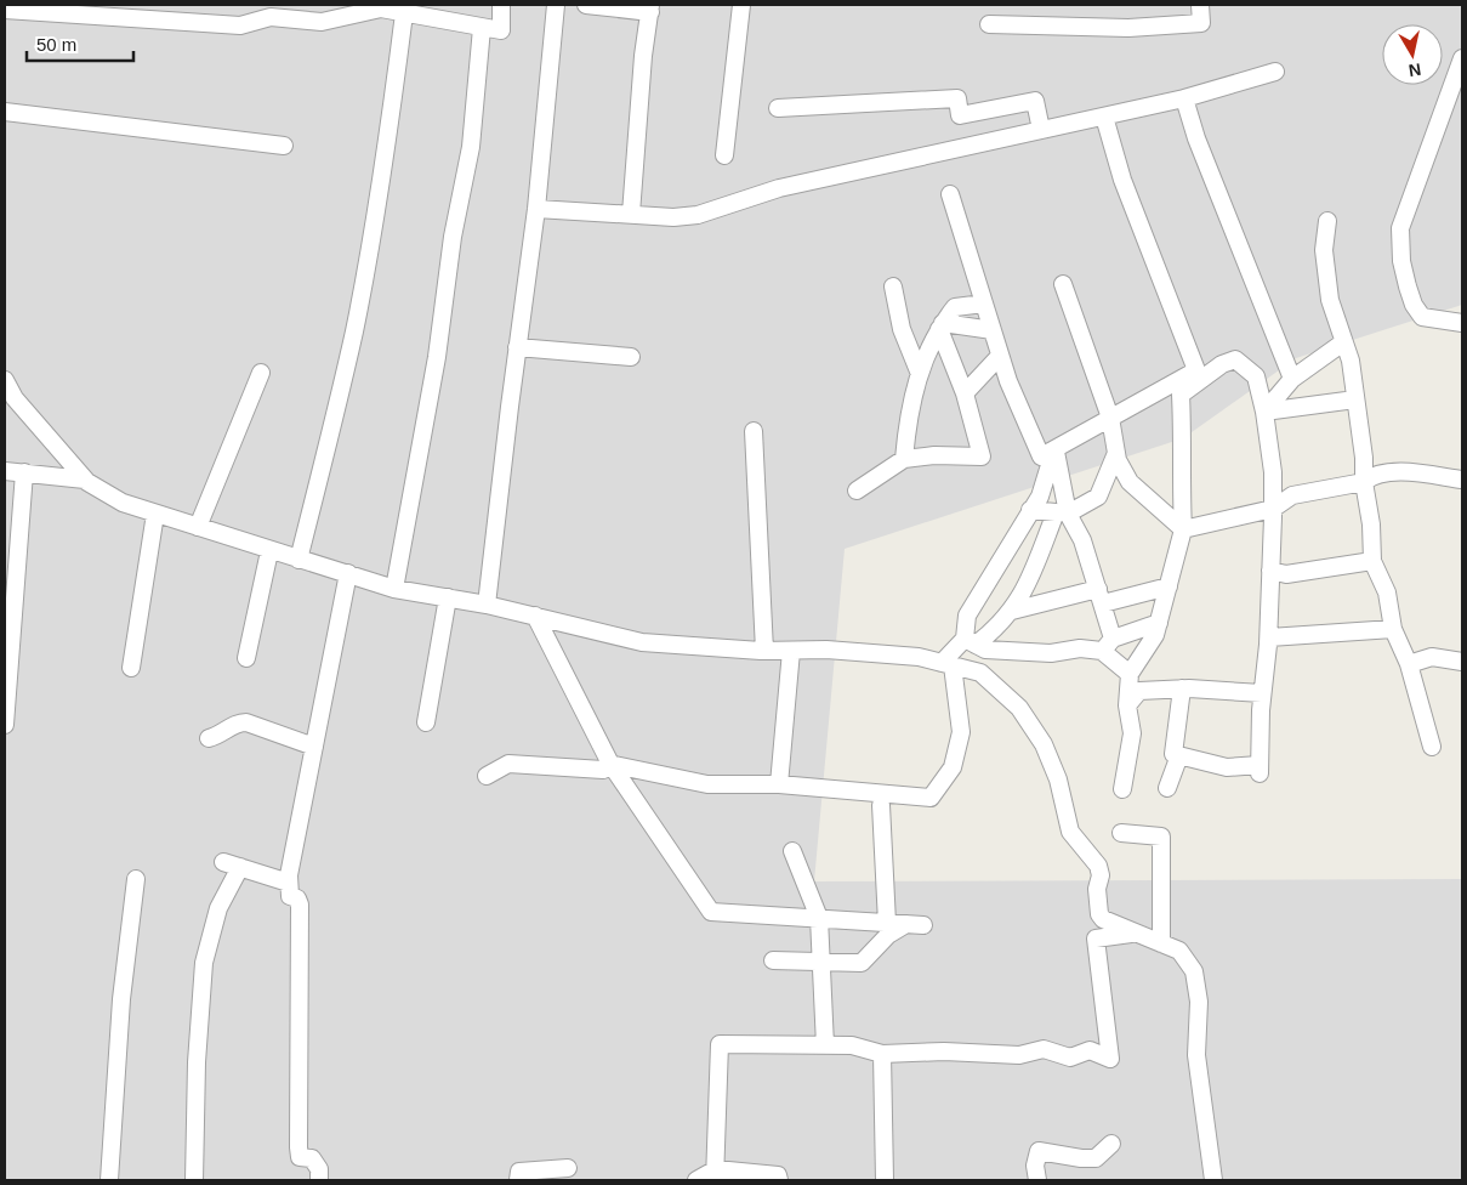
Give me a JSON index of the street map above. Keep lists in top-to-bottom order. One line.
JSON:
{"scale_bar":"50 m","north":"bottom"}
